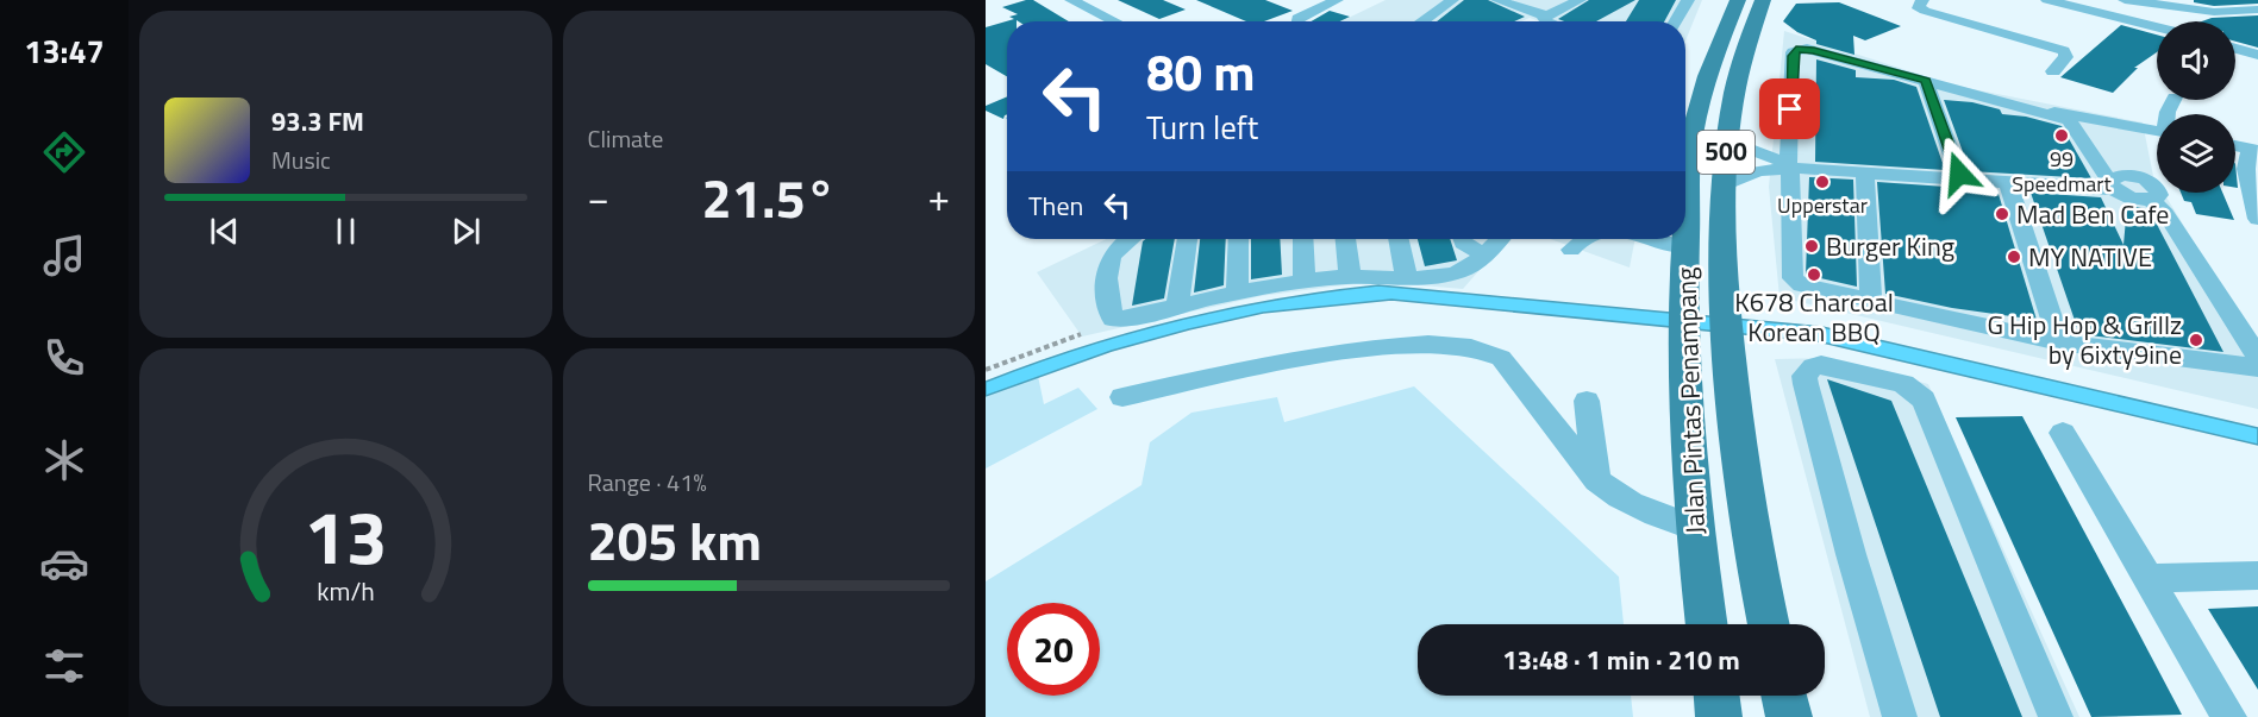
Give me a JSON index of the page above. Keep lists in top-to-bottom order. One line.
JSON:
{"streets":{"main road":["500","Jalan Pintas Penampang"]},"places":["99 Speedmart","Upperstar","Mad Ben Cafe","Burger King","MY NATIVE","K678 Charcoal Korean BBQ","G Hip Hop & Grillz by 6ixty9ine"],"page":{"tabs":"13:47","tile":["Climate",["Range · 41%","205 km"]],"turn":["80 m","Turn left"],"song":["93.3 FM","Music"],"heat":["−","21.5°","+"],"then":"Then","limit":"20","trip":"13:48 · 1 min · 210 m","gauge":["13","km/h"]}}
